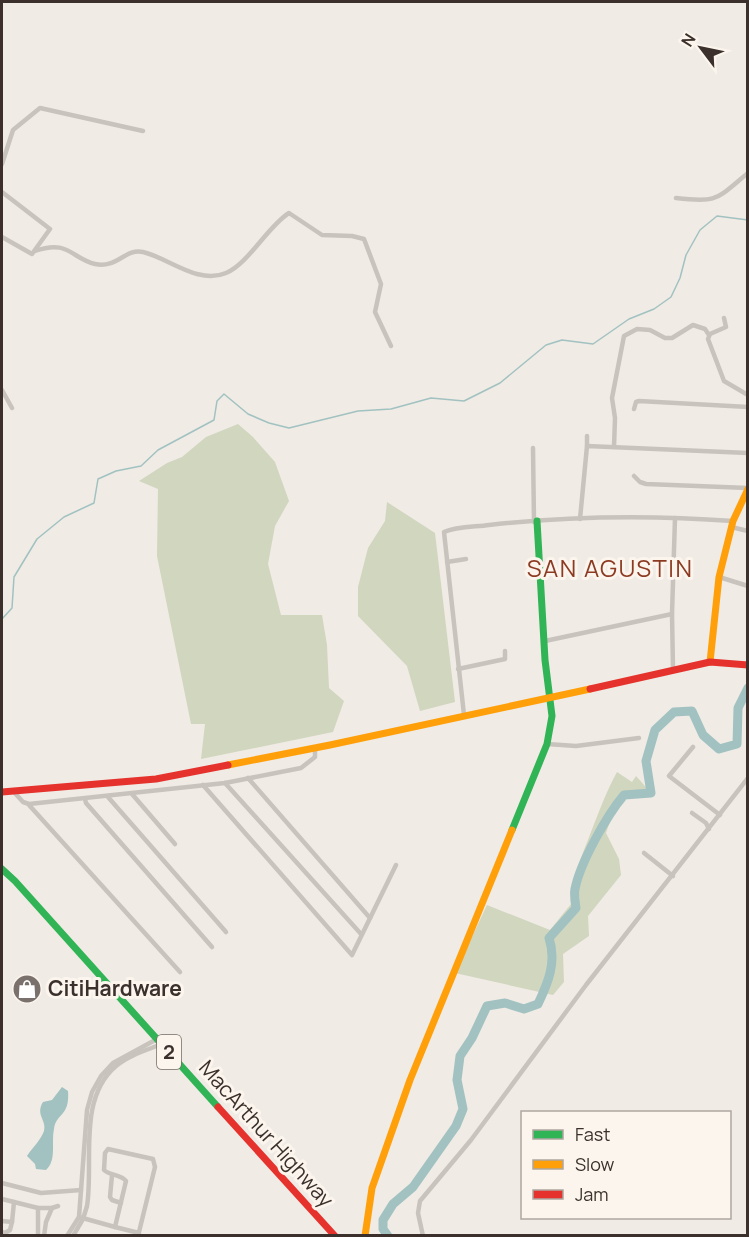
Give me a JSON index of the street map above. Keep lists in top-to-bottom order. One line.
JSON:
{"streets":{"main road":["2","MacArthur Highway"]},"districts":["SAN AGUSTIN"],"places":{"shop":["CitiHardware"]},"legend":["Fast","Slow","Jam"],"north":"top left"}
